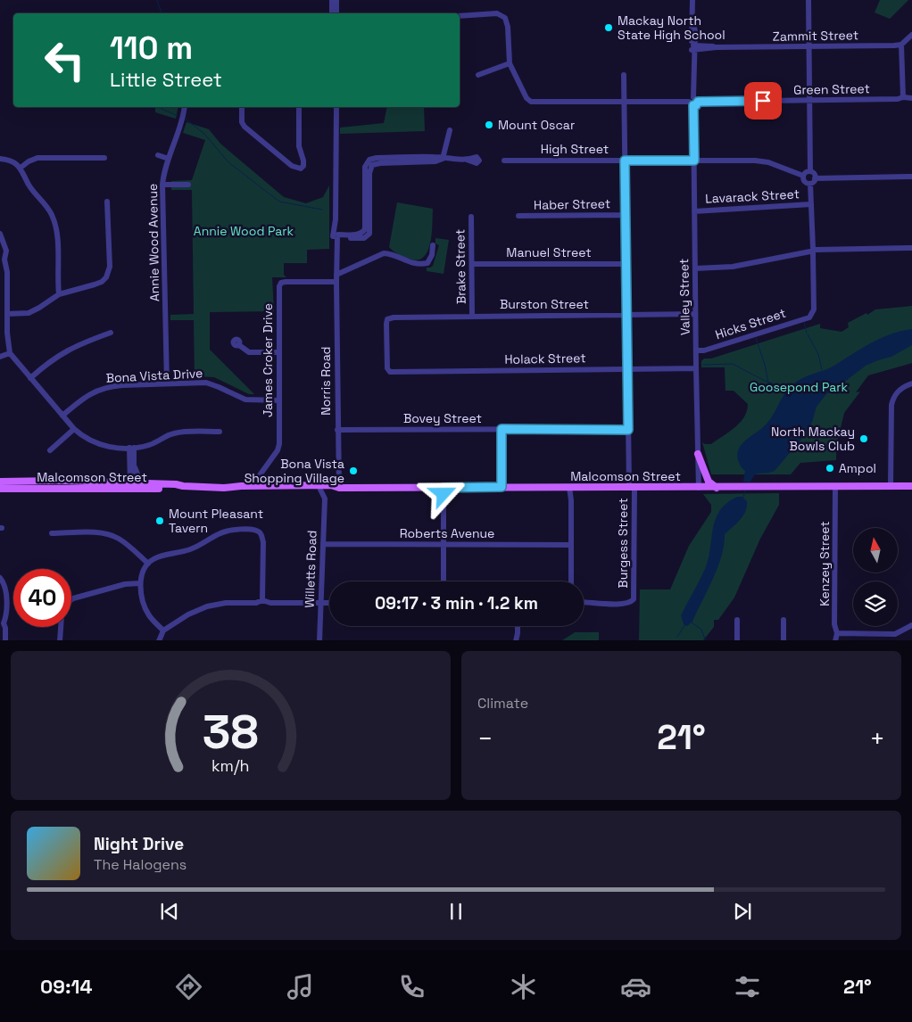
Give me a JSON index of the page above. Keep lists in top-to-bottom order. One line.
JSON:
{"streets":{"main road":["Malcomson Street"],"street":["Zammit Street","Green Street","High Street","Lavarack Street","Haber Street","Annie Wood Avenue","Manuel Street","Brake Street","Valley Street","Burston Street","Hicks Street","Holack Street","James Croker Drive","Bona Vista Drive","Norris Road","Bovey Street","Roberts Avenue","Burgess Street","Kenzey Street","Willetts Road"]},"crossings":[["Zammit Street","Valley Street"],["Green Street","Valley Street"],["Green Street","Burgess Street"],["High Street","Valley Street"],["High Street","Burgess Street"],["Lavarack Street","Valley Street"],["Haber Street","Burgess Street"],["Annie Wood Avenue","Bona Vista Drive"],["Manuel Street","Brake Street"],["Manuel Street","Burgess Street"],["Brake Street","Burston Street"],["Valley Street","Burston Street"],["Valley Street","Hicks Street"],["Valley Street","Holack Street"],["Valley Street","Malcomson Street"],["Burston Street","Holack Street"],["Burston Street","Burgess Street"],["Holack Street","Burgess Street"],["James Croker Drive","Bona Vista Drive"],["James Croker Drive","Norris Road"],["James Croker Drive","Malcomson Street"],["Norris Road","Bovey Street"],["Norris Road","Malcomson Street"],["Bovey Street","Burgess Street"],["Malcomson Street","Burgess Street"],["Malcomson Street","Kenzey Street"],["Malcomson Street","Willetts Road"],["Roberts Avenue","Willetts Road"]],"parks":["Annie Wood Park","Goosepond Park"],"places":["Mackay North State High School","Mount Oscar","North Mackay Bowls Club","Ampol","Bona Vista Shopping Village","Mount Pleasant Tavern"],"north":"top","page":{"turn":["110 m","Little Street"],"limit":"40","trip":"09:17 · 3 min · 1.2 km","tile":"Climate","heat":["−","21°","+"],"song":["Night Drive","The Halogens"],"tabs":["09:14","21°"],"gauge":["38","km/h"]}}
